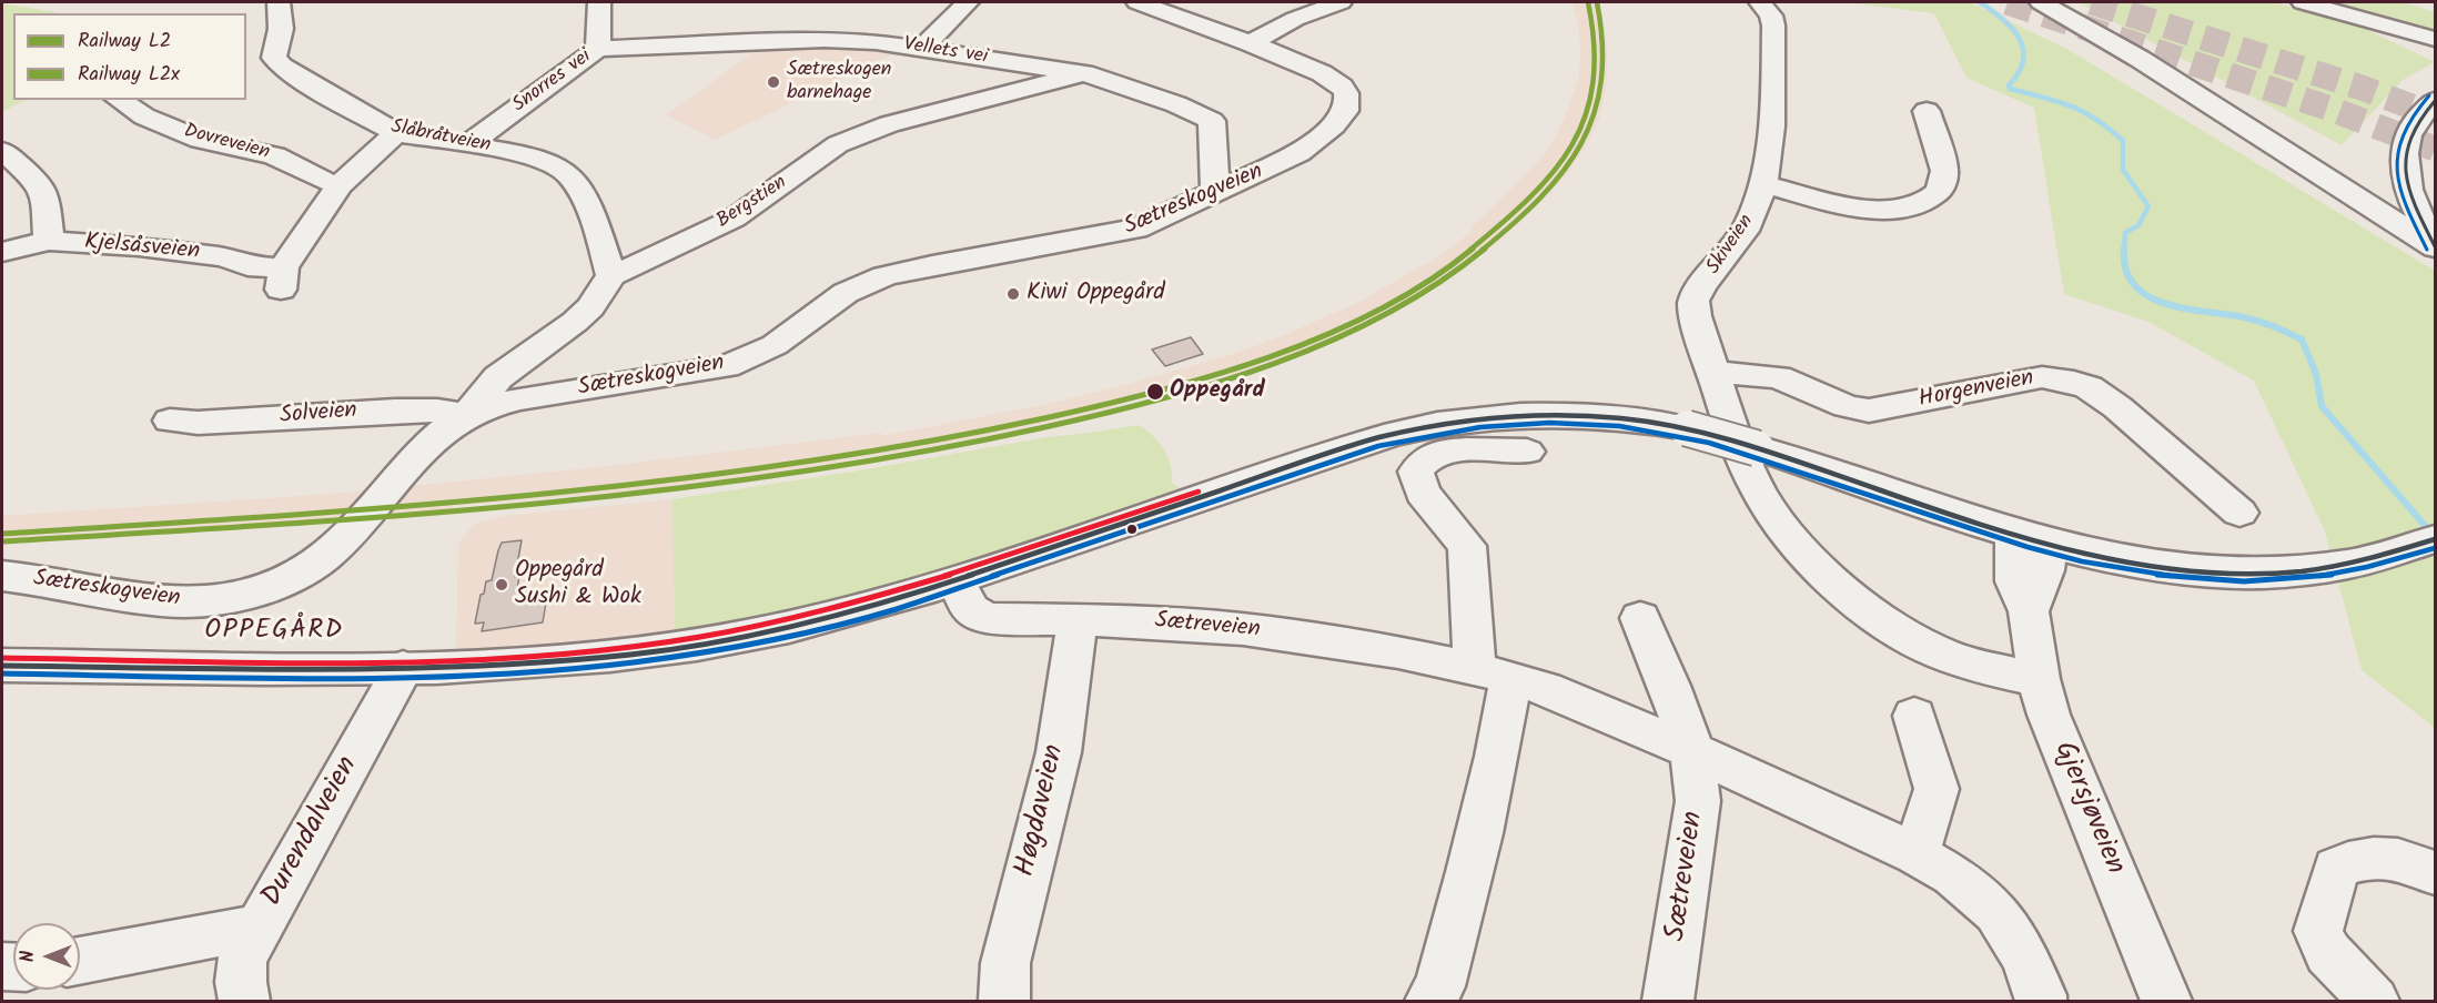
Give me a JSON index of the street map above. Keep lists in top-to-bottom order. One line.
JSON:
{"streets":{"street":["Vellets vei","Snorres vei","Slåbråtveien","Dovreveien","Sætreskogveien","Bergstien","Skiveien","Kjelsåsveien","Horgenveien","Solveien","Sætreveien","Gjersjøveien","Høgdaveien","Durendalveien"]},"crossings":[["Vellets vei","Snorres vei"],["Vellets vei","Sætreskogveien"],["Vellets vei","Bergstien"],["Snorres vei","Slåbråtveien"],["Slåbråtveien","Bergstien"],["Dovreveien","Kjelsåsveien"],["Sætreskogveien","Solveien"],["Skiveien","Horgenveien"],["Skiveien","Gjersjøveien"],["Sætreveien","Høgdaveien"]],"districts":["OPPEGÅRD"],"places":["Sætreskogen barnehage","Kiwi Oppegård","Oppegård","Oppegård Sushi & Wok"],"lines":["rail line L2","rail line L2x"],"legend":["Railway L2","Railway L2x"],"north":"left"}
